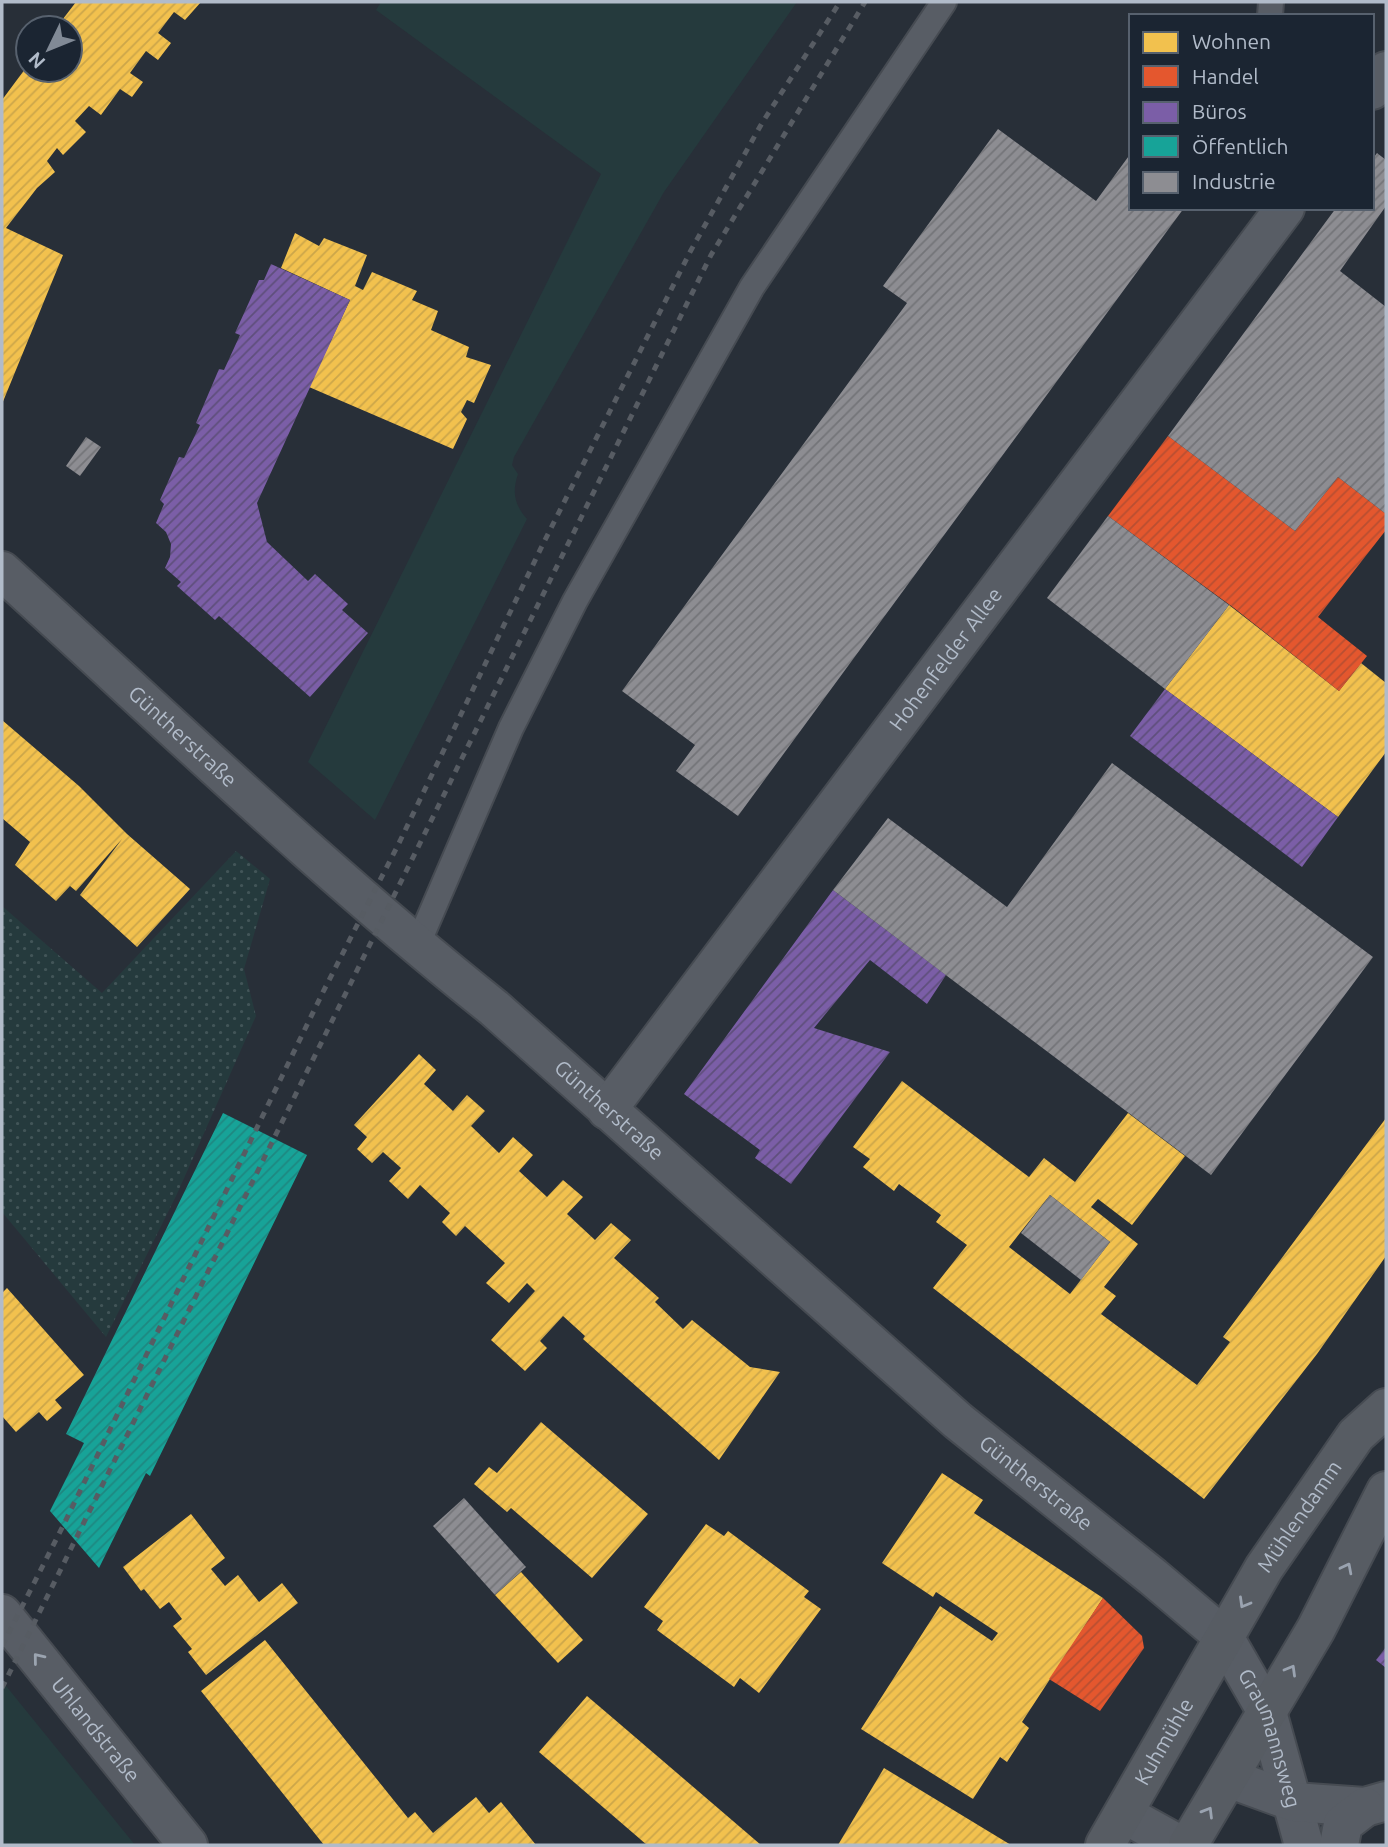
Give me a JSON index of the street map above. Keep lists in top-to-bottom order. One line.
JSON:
{"streets":{"main road":["Mühlendamm","Kuhmühle"],"street":["Hohenfelder Allee","Güntherstraße","Uhlandstraße","Graumannsweg"]},"crossings":[["Hohenfelder Allee","Güntherstraße"],["Güntherstraße","Mühlendamm"],["Güntherstraße","Graumannsweg"],["Güntherstraße","Kuhmühle"],["Mühlendamm","Graumannsweg"],["Mühlendamm","Kuhmühle"],["Graumannsweg","Kuhmühle"]],"one_way":["Uhlandstraße"],"legend":["Wohnen","Handel","Büros","Öffentlich","Industrie"],"north":"bottom left"}
